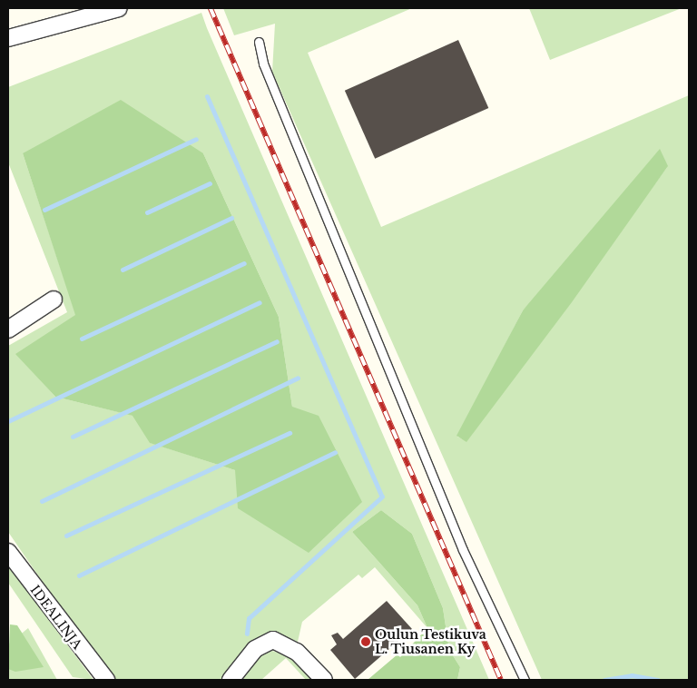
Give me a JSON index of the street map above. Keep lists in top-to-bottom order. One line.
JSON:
{"streets":{"street":["IDEALINJA"]},"places":["Oulun Testikuva L. Tiusanen Ky"]}
